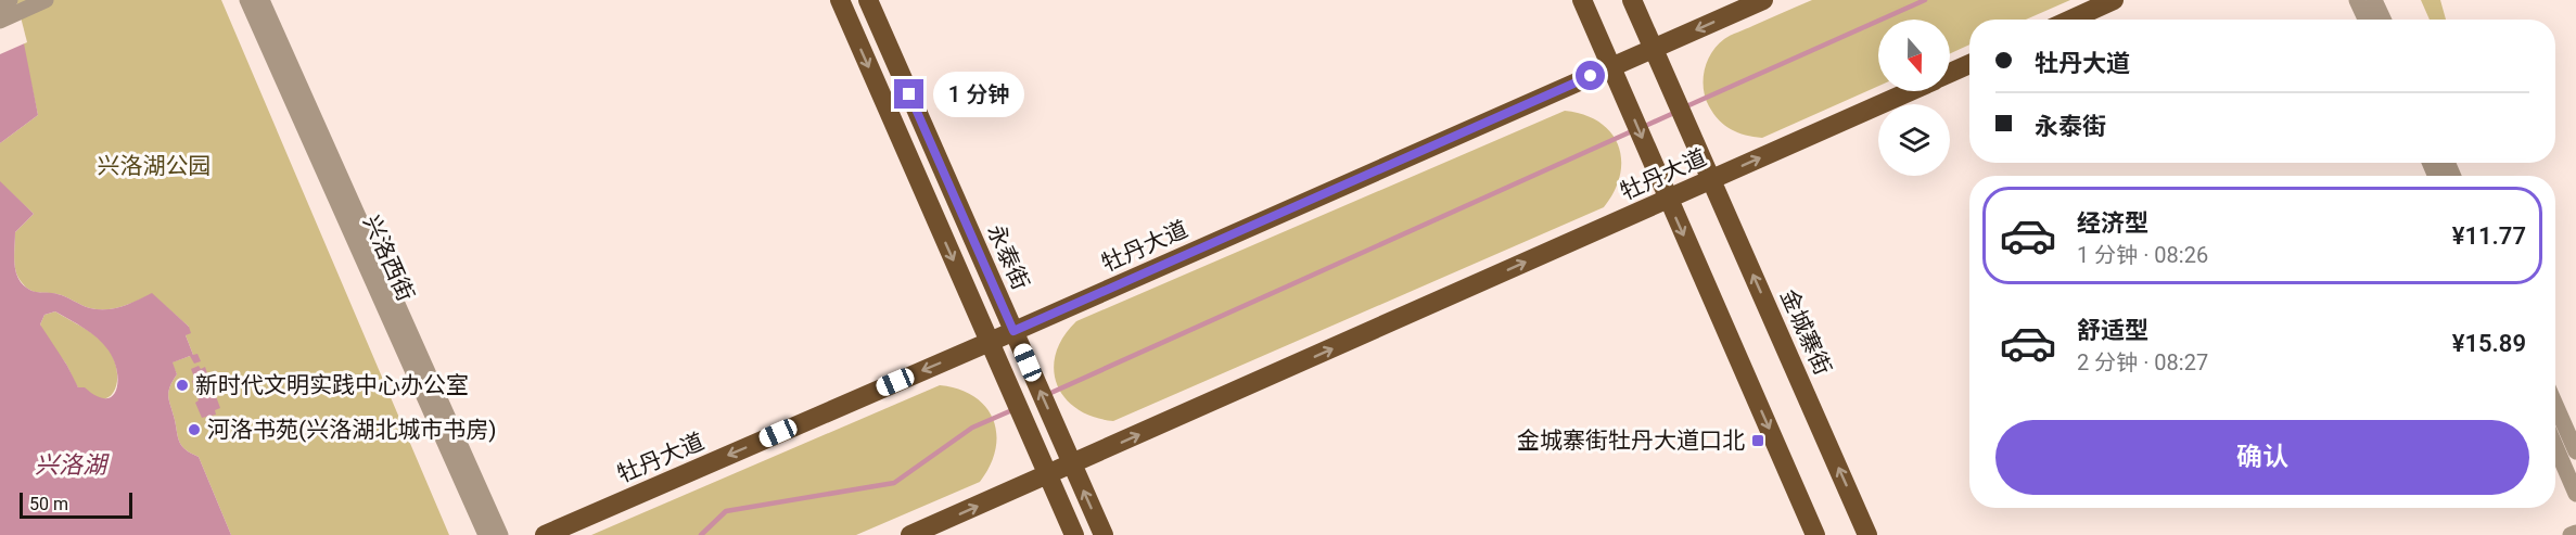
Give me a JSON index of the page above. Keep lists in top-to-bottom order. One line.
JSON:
{"streets":{"main road":["牡丹大道","永泰街","金城寨街"],"street":["兴洛西街"]},"crossings":[["牡丹大道","永泰街"],["牡丹大道","金城寨街"]],"water":["兴洛湖"],"parks":["兴洛湖公园"],"places":{"other":["新时代文明实践中心办公室","河洛书苑(兴洛湖北城市书房)"],"transit":["金城寨街牡丹大道口北"]},"scale_bar":"50 m","north":"bottom","page":{"banner":["牡丹大道","永泰街"],"bubble":"1 分钟","list":[{"name":"经济型","note":"1 分钟 · 08:26","value":"¥11.77"},{"name":"舒适型","note":"2 分钟 · 08:27","value":"¥15.89"}],"buttons":"确认","scale":"50 m"}}
